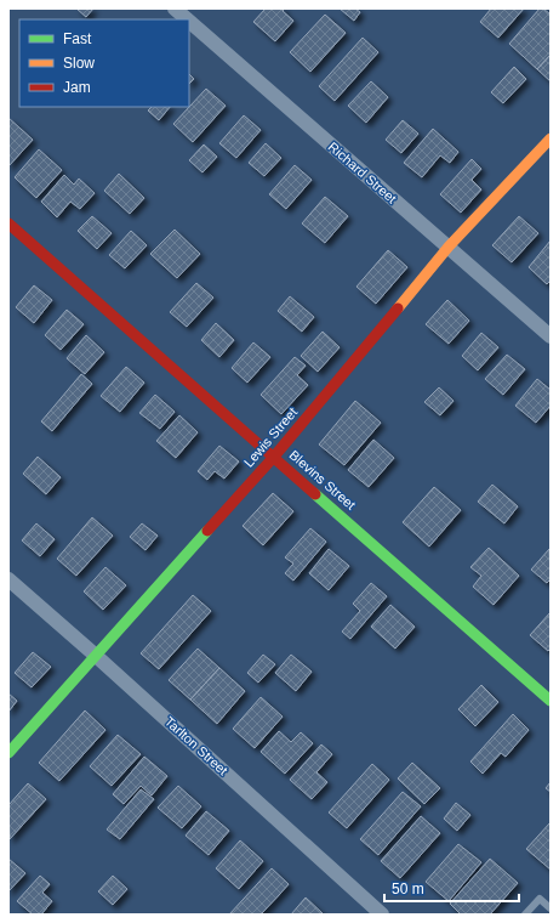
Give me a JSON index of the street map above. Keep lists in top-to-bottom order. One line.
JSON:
{"streets":{"street":["Richard Street","Lewis Street","Blevins Street","Tarlton Street"]},"crossings":[["Richard Street","Lewis Street"],["Lewis Street","Blevins Street"],["Lewis Street","Tarlton Street"]],"legend":["Fast","Slow","Jam"],"scale_bar":"50 m"}
